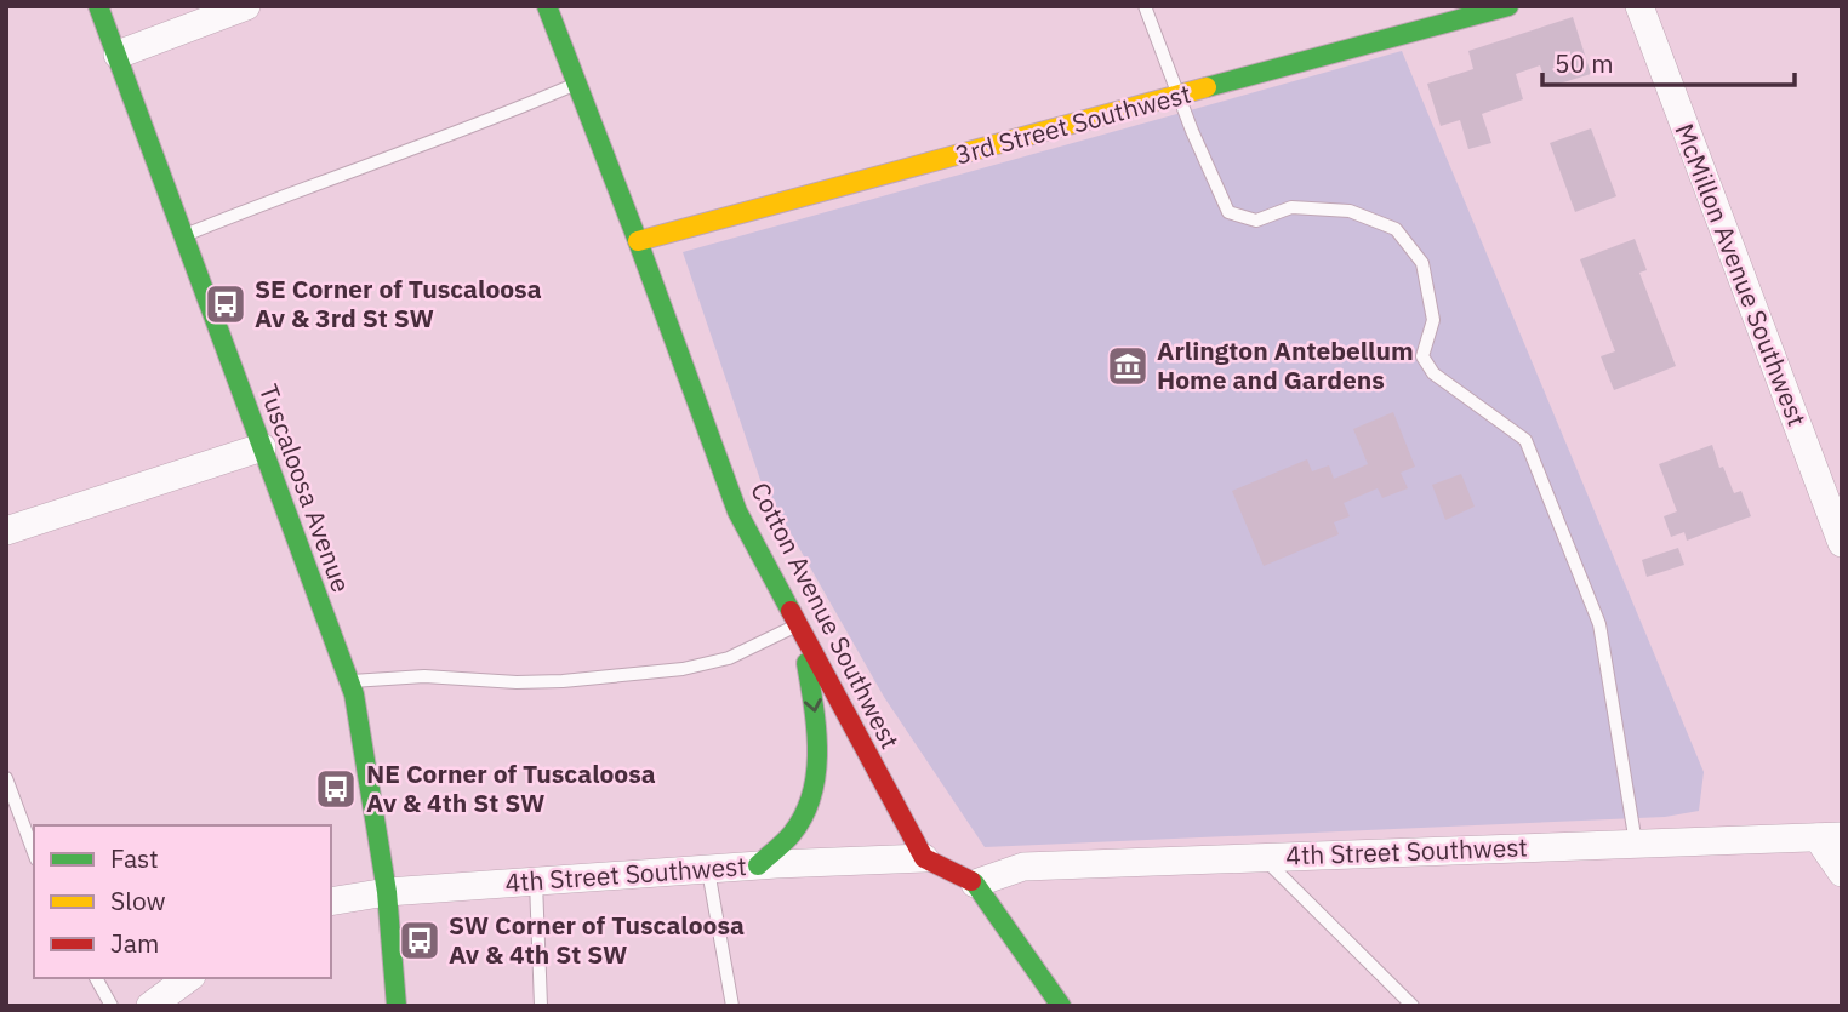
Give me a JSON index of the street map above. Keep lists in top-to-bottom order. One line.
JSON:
{"streets":{"street":["3rd Street Southwest","McMillon Avenue Southwest","Tuscaloosa Avenue","Cotton Avenue Southwest","4th Street Southwest"]},"crossings":[["3rd Street Southwest","Cotton Avenue Southwest"],["Tuscaloosa Avenue","4th Street Southwest"],["Cotton Avenue Southwest","4th Street Southwest"]],"places":{"bus stop":["SE Corner of Tuscaloosa Av & 3rd St SW","NE Corner of Tuscaloosa Av & 4th St SW","SW Corner of Tuscaloosa Av & 4th St SW"],"museum":["Arlington Antebellum Home and Gardens"]},"legend":["Fast","Slow","Jam"],"scale_bar":"50 m"}
